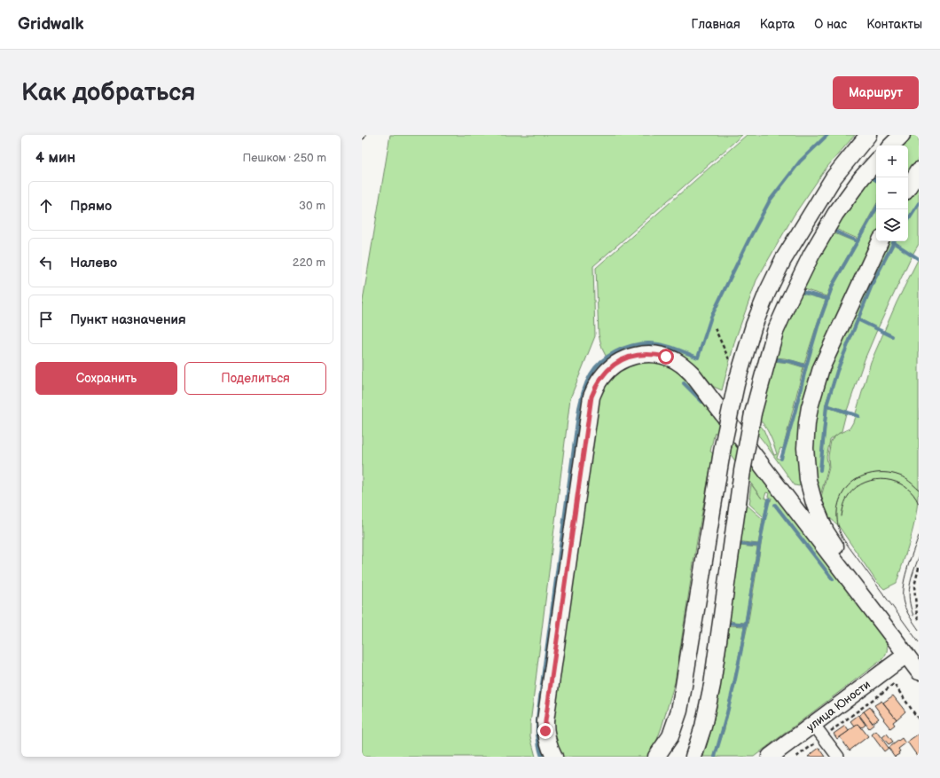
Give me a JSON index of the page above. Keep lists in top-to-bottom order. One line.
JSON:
{"streets":{"main road":["улица Юности"]},"page":{"header":"Gridwalk","nav":["Главная","Карта","О нас","Контакты"],"buttons":["Маршрут",["Сохранить","Поделиться"]],"title":"Как добраться","heading":["4 мин","Пешком · 250 m"],"map_buttons":["+","−"],"list":[["Прямо","30 m"],["Налево","220 m"],"Пункт назначения"]}}
